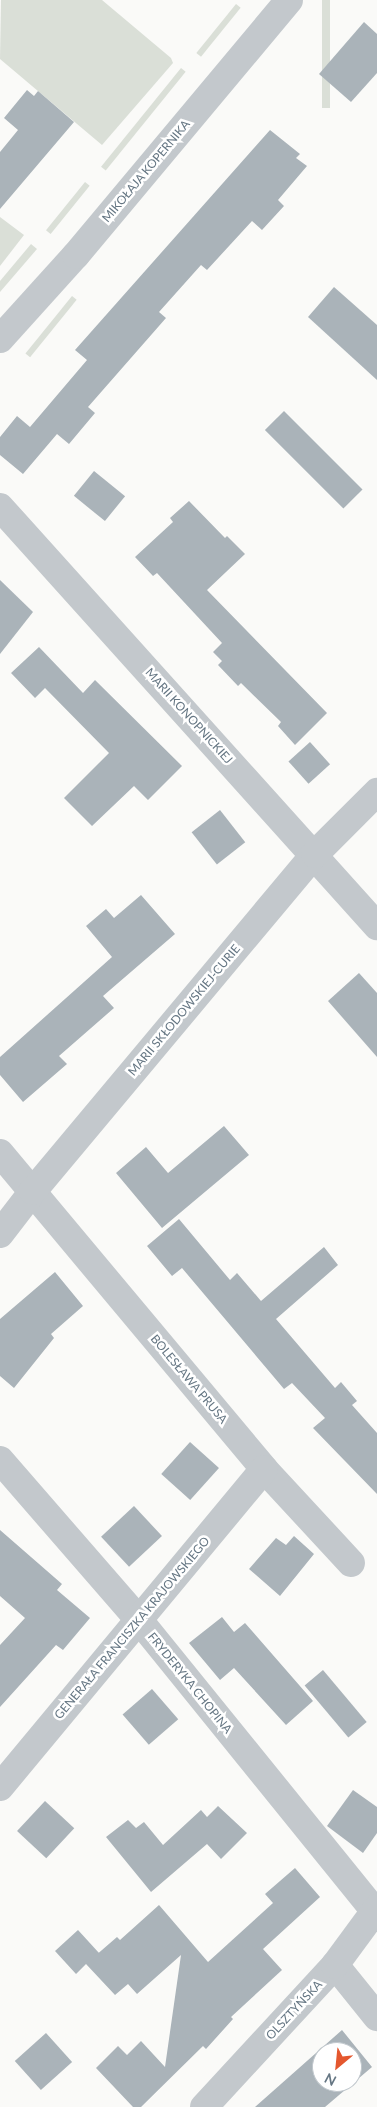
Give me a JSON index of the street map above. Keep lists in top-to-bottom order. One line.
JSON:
{"streets":{"street":["MIKOŁAJA KOPERNIKA","MARII KONOPNICKIEJ","MARII SKŁODOWSKIEJ-CURIE","BOLESŁAWA PRUSA","GENERAŁA FRANCISZKA KRAJOWSKIEGO","FRYDERYKA CHOPINA","OLSZTYŃSKA"]},"crossings":[["MARII KONOPNICKIEJ","MARII SKŁODOWSKIEJ-CURIE"],["MARII SKŁODOWSKIEJ-CURIE","BOLESŁAWA PRUSA"],["BOLESŁAWA PRUSA","GENERAŁA FRANCISZKA KRAJOWSKIEGO"],["GENERAŁA FRANCISZKA KRAJOWSKIEGO","FRYDERYKA CHOPINA"],["FRYDERYKA CHOPINA","OLSZTYŃSKA"]],"north":"bottom left"}
